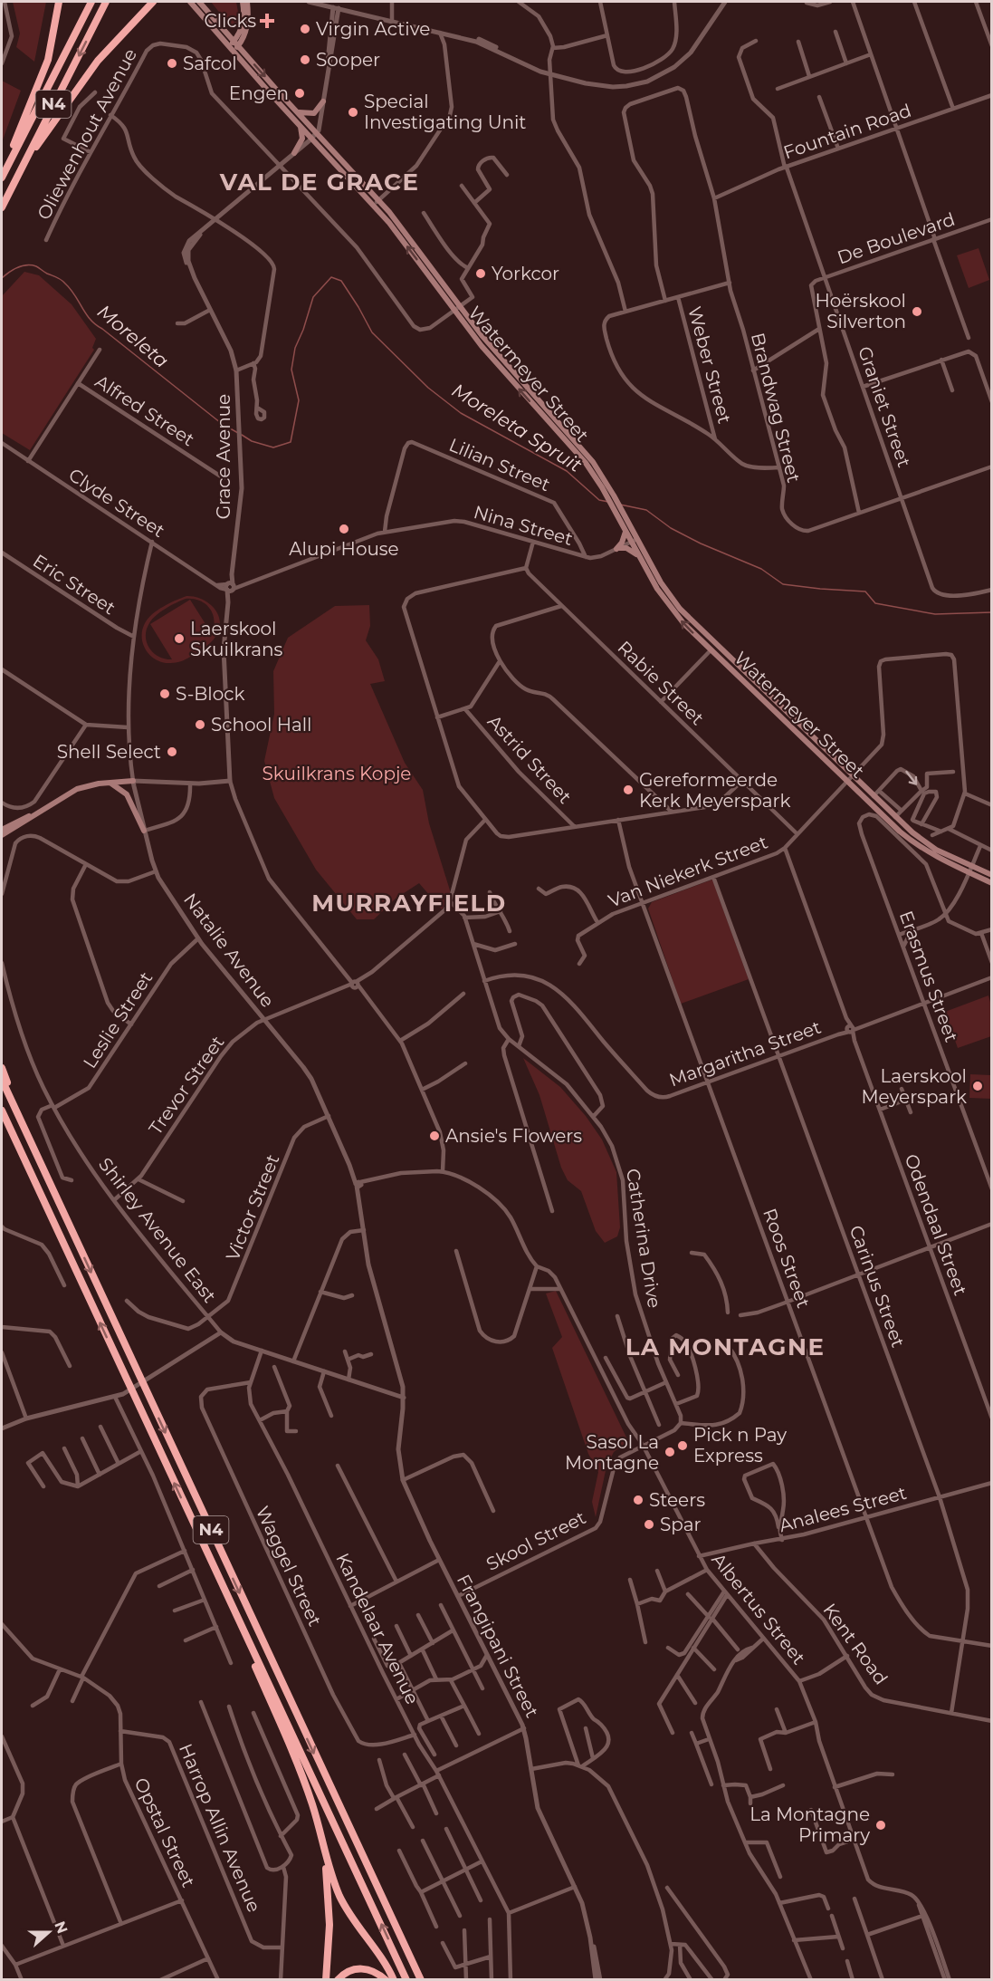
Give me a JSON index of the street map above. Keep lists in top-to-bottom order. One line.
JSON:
{"streets":{"highway":["N4"],"main road":["Watermeyer Street"],"street":["Fountain Road","Oliewenhout Avenue","De Boulevard","Weber Street","Graniet Street","Brandwag Street","Alfred Street","Grace Avenue","Lilian Street","Clyde Street","Nina Street","Eric Street","Rabie Street","Astrid Street","Van Niekerk Street","Natalie Avenue","Erasmus Street","Leslie Street","Margaritha Street","Trevor Street","Victor Street","Odendaal Street","Shirley Avenue East","Catherina Drive","Roos Street","Carinus Street","Analees Street","Skool Street","Waggel Street","Albertus Street","Kandelaar Avenue","Kent Road","Frangipani Street","Harrop Allin Avenue","Opstal Street"]},"crossings":[["Fountain Road","Graniet Street"],["Fountain Road","Brandwag Street"],["De Boulevard","Graniet Street"],["Watermeyer Street","Nina Street"],["Watermeyer Street","Van Niekerk Street"],["Graniet Street","Brandwag Street"],["Grace Avenue","Clyde Street"],["Grace Avenue","Nina Street"],["Grace Avenue","Trevor Street"],["Lilian Street","Nina Street"],["Clyde Street","Nina Street"],["Clyde Street","Natalie Avenue"],["Eric Street","Natalie Avenue"],["Rabie Street","Van Niekerk Street"],["Van Niekerk Street","Odendaal Street"],["Van Niekerk Street","Roos Street"],["Van Niekerk Street","Carinus Street"],["Natalie Avenue","Leslie Street"],["Natalie Avenue","Trevor Street"],["Natalie Avenue","Victor Street"],["Erasmus Street","Margaritha Street"],["Leslie Street","Shirley Avenue East"],["Margaritha Street","Odendaal Street"],["Margaritha Street","Catherina Drive"],["Margaritha Street","Roos Street"],["Margaritha Street","Carinus Street"],["Trevor Street","Shirley Avenue East"],["Trevor Street","Catherina Drive"],["Victor Street","Shirley Avenue East"],["Shirley Avenue East","Kandelaar Avenue"],["Shirley Avenue East","Frangipani Street"],["Roos Street","Carinus Street"],["Roos Street","Analees Street"],["Carinus Street","Analees Street"],["Carinus Street","Kent Road"],["Analees Street","Albertus Street"],["Analees Street","Kent Road"],["Skool Street","Albertus Street"],["Skool Street","Frangipani Street"],["Waggel Street","Kandelaar Avenue"],["Harrop Allin Avenue","Opstal Street"]],"districts":["VAL DE GRACE","MURRAYFIELD","LA MONTAGNE"],"water":["Moreleta","Moreleta Spruit"],"parks":["Skuilkrans Kopje"],"places":{"health":["Clicks"],"other":["Virgin Active","Sooper","Safcol","Engen","Special Investigating Unit","Yorkcor","Hoërskool Silverton","Alupi House","Laerskool Skuilkrans","S-Block","School Hall","Shell Select","Gereformeerde Kerk Meyerspark","Laerskool Meyerspark","Ansie's Flowers","Pick n Pay Express","Sasol La Montagne","Steers","Spar","La Montagne Primary"]},"north":"right"}
